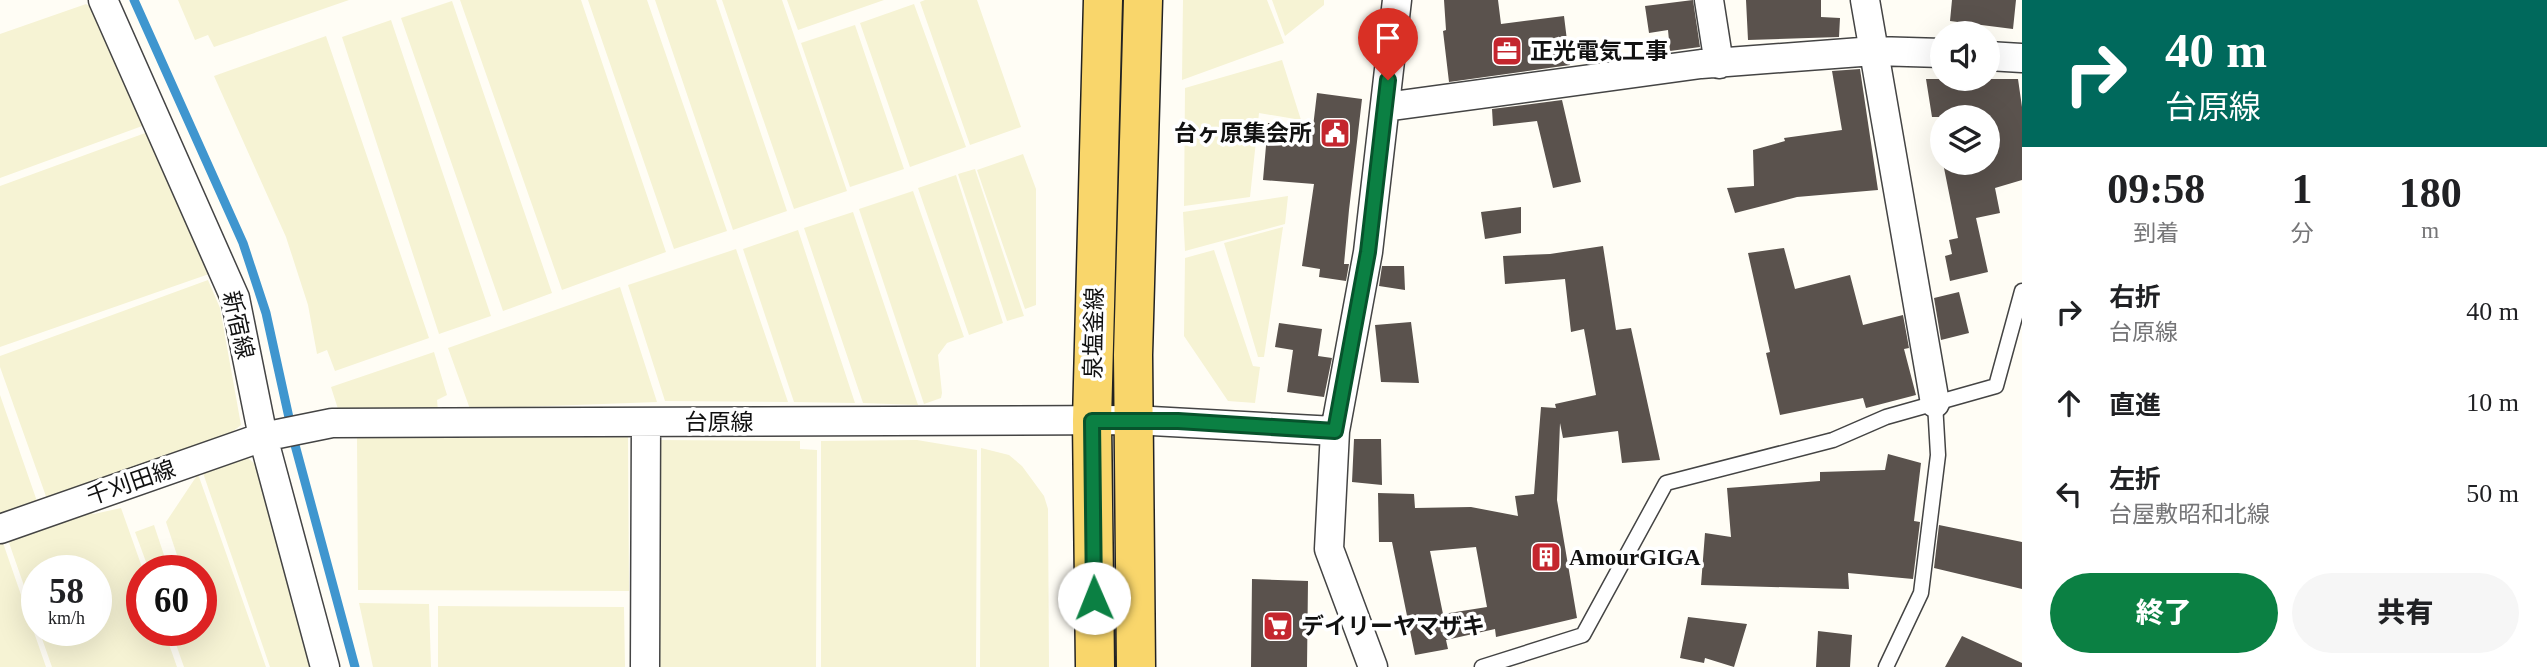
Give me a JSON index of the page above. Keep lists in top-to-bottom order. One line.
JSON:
{"streets":{"main road":["泉塩釜線"],"street":["新宿線","台原線","千刈田線"]},"crossings":[["新宿線","台原線"],["新宿線","千刈田線"],["泉塩釜線","台原線"],["台原線","千刈田線"]],"places":{"office":["正光電気工事"],"public building":["台ヶ原集会所"],"building":["AmourGIGA"],"supermarket":["デイリーヤマザキ"]},"page":{"turn":["40 m","台原線"],"eta":["09:58","到着","1","分","180","m"],"list":[{"name":"右折","note":"台原線","value":"40 m"},{"name":"直進","value":"10 m"},{"name":"左折","note":"台屋敷昭和北線","value":"50 m"}],"speed":"58 km/h","limit":"60","buttons":["終了","共有"]}}
